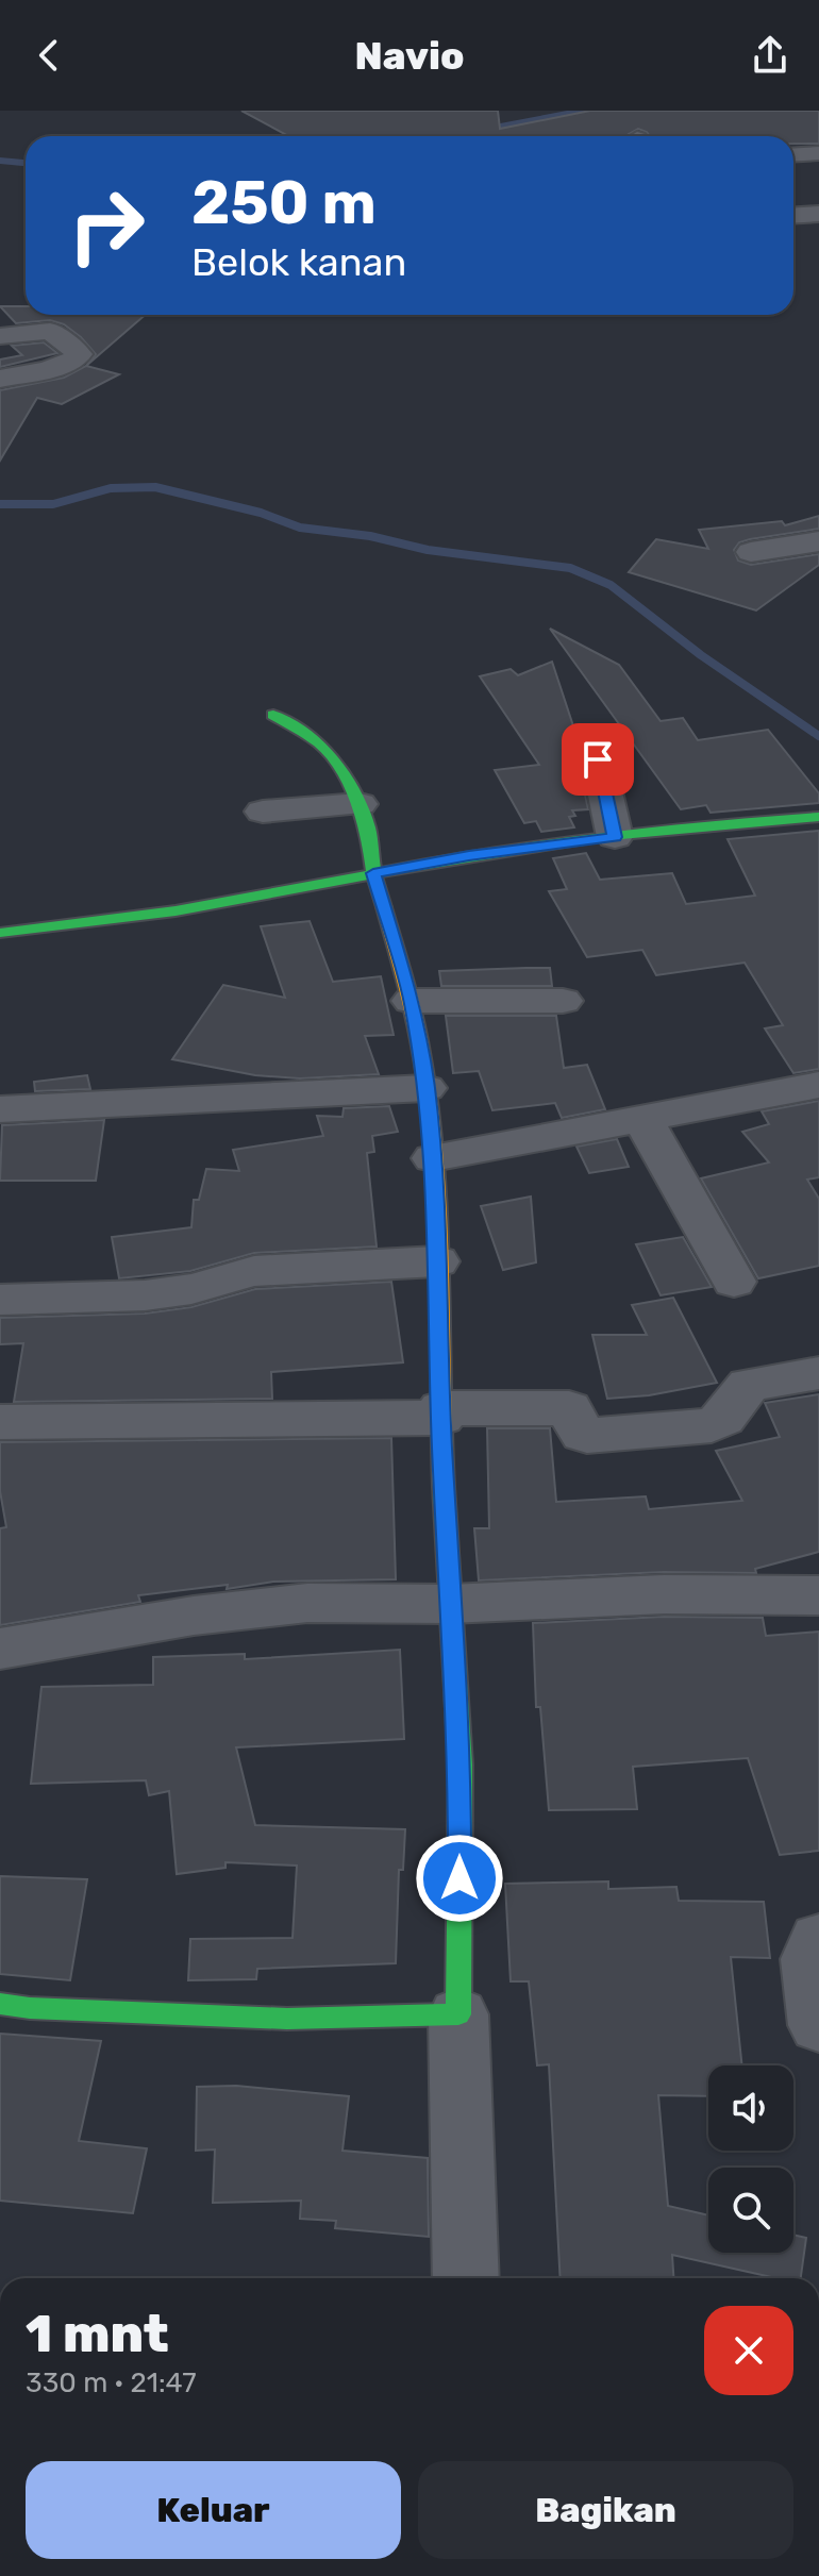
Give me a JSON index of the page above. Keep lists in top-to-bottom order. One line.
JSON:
{"page":{"header":"Navio","turn":["250 m","Belok kanan"],"heading":["1 mnt","330 m · 21:47"],"buttons":["Keluar","Bagikan"]}}
